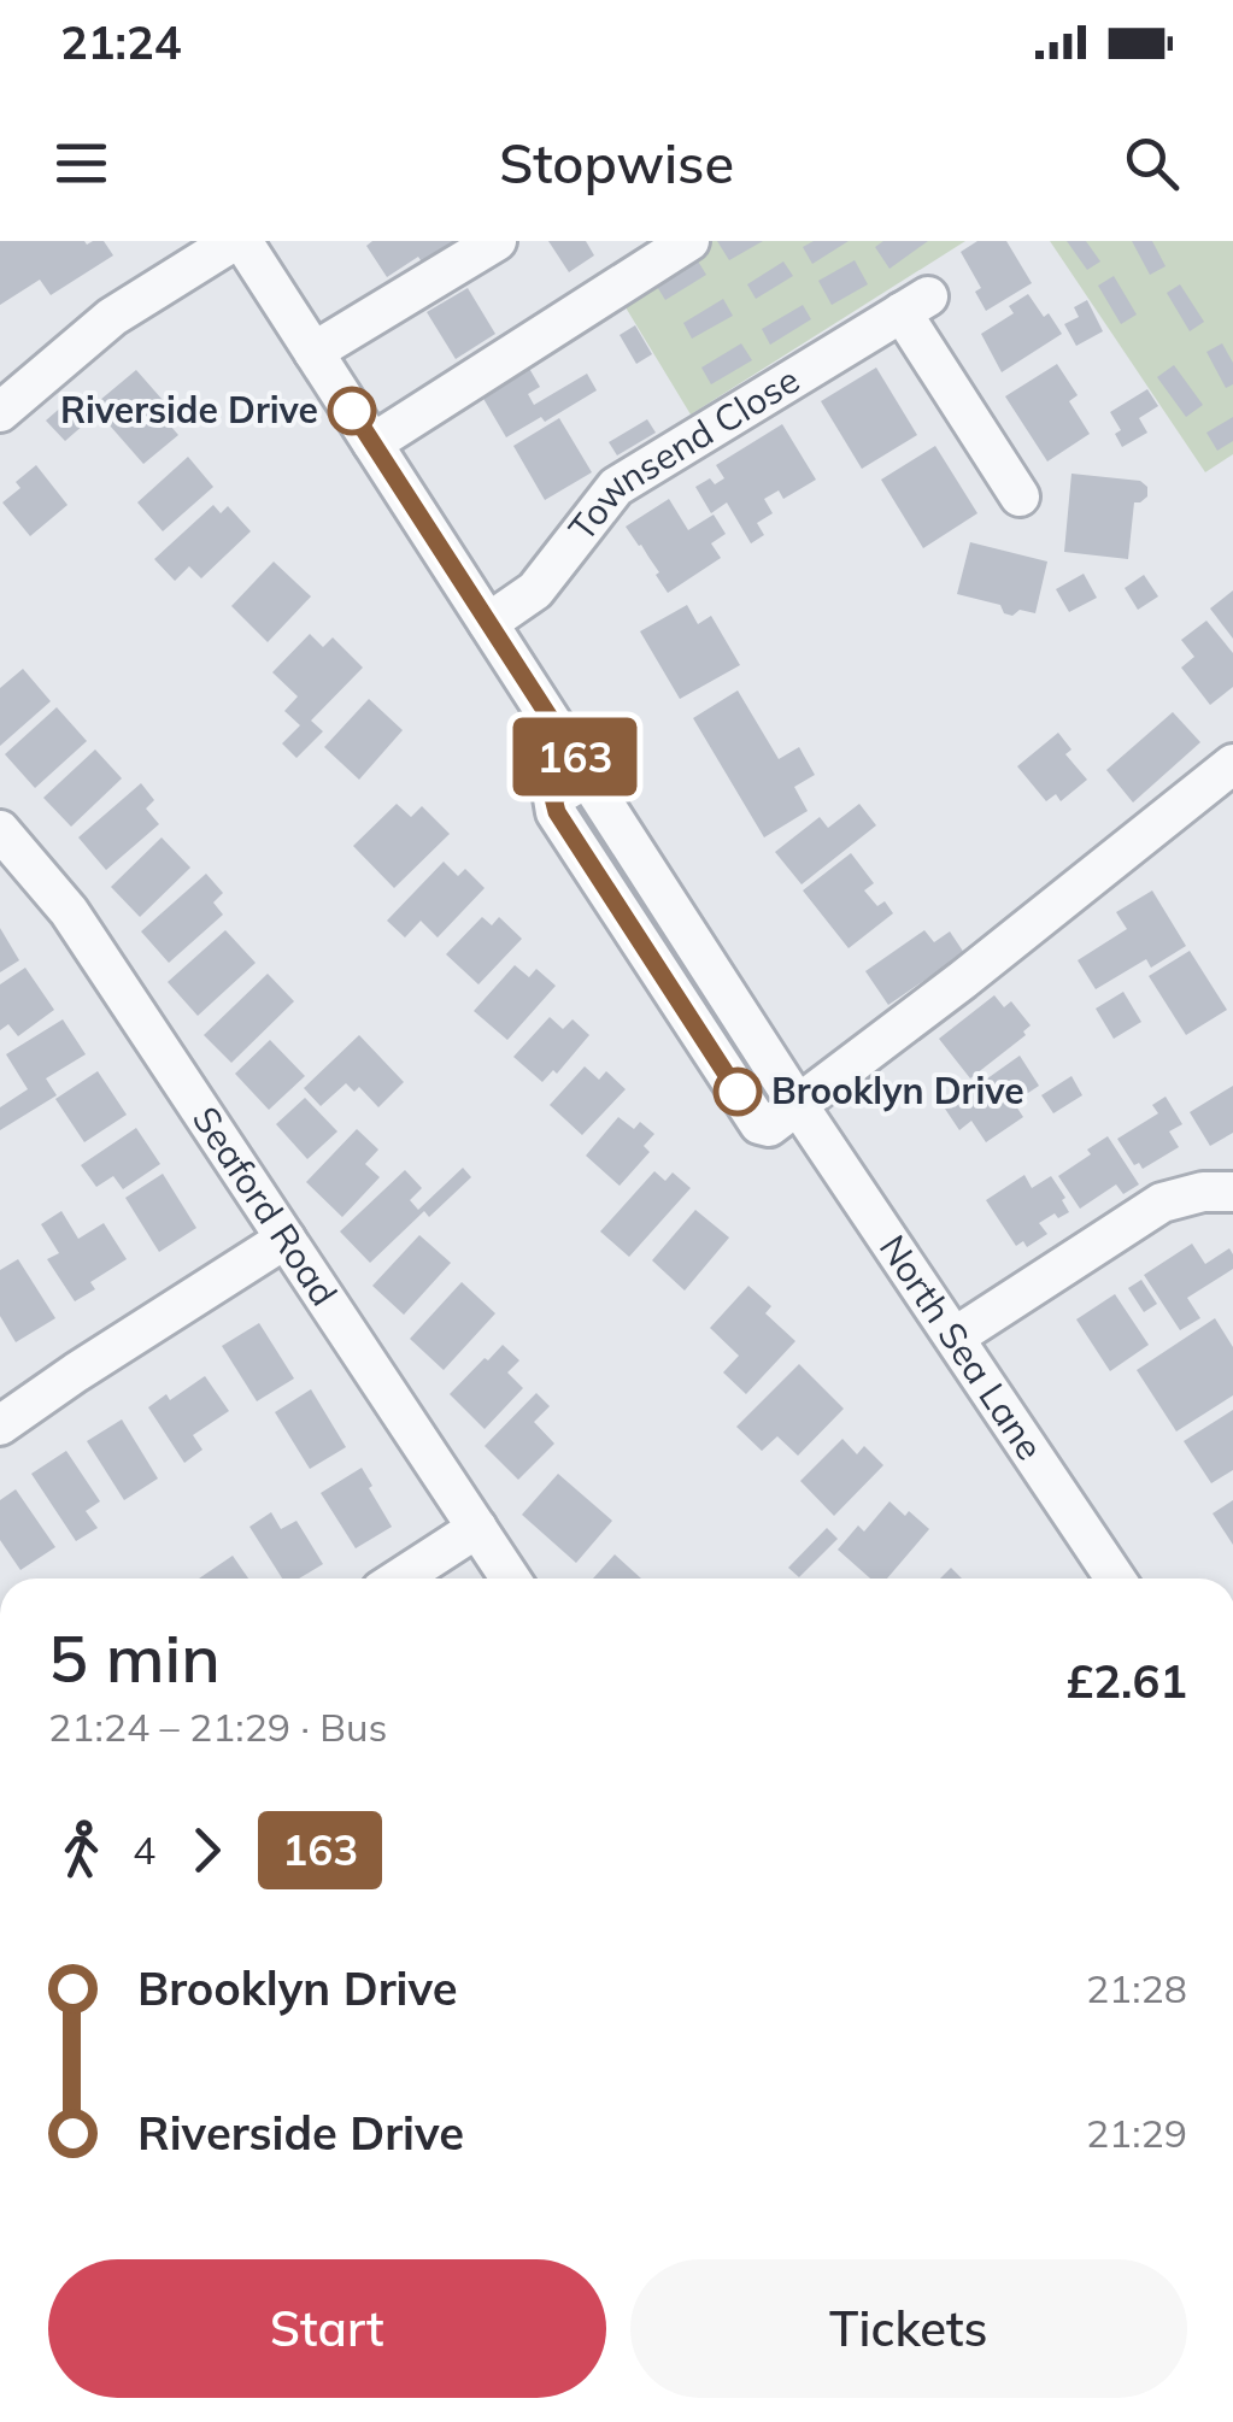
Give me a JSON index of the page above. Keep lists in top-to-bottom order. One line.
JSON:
{"streets":{"street":["Townsend Close","Seaford Road","North Sea Lane"]},"crossings":[["Townsend Close","North Sea Lane"]],"places":["Riverside Drive","Brooklyn Drive"],"lines":["bus line 163"],"page":{"status":"21:24","header":"Stopwise","on_map":"163","heading":["5 min","21:24 – 21:29 · Bus","£2.61"],"legs":["4","163"],"list":[{"name":"Brooklyn Drive","value":"21:28"},{"name":"Riverside Drive","value":"21:29"}],"buttons":["Start","Tickets"]}}
